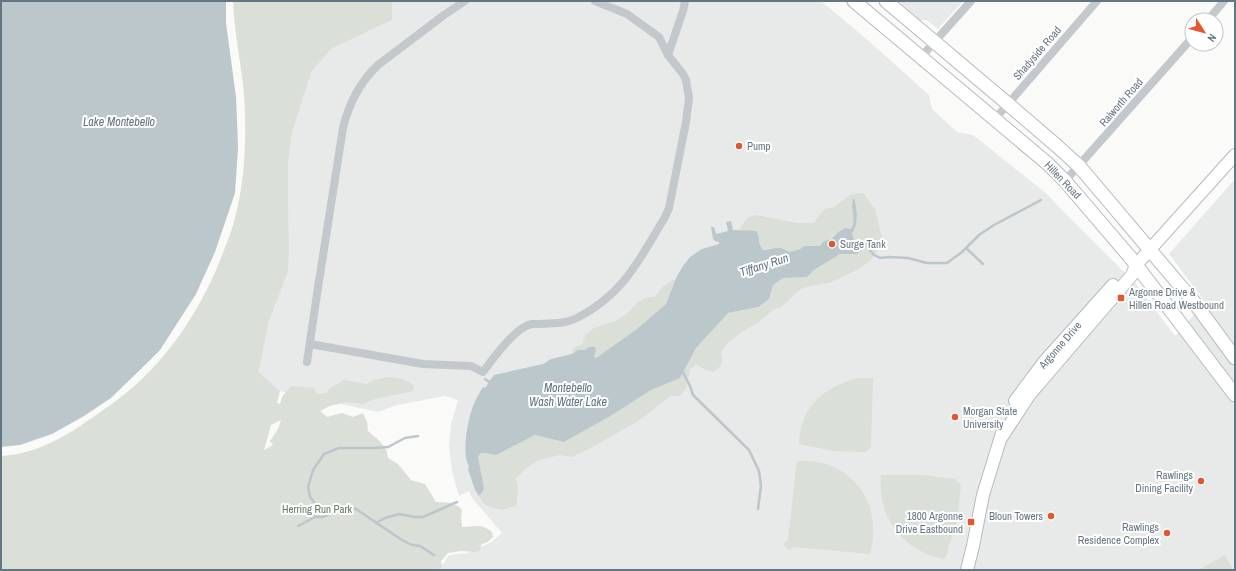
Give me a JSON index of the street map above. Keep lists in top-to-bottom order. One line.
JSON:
{"streets":{"main road":["Hillen Road","Argonne Drive"],"street":["Shadyside Road","Ralworth Road"]},"crossings":[["Shadyside Road","Hillen Road"],["Ralworth Road","Hillen Road"],["Hillen Road","Argonne Drive"]],"water":["Lake Montebello","Tiffany Run","Montebello Wash Water Lake"],"parks":["Herring Run Park"],"places":{"other":["Pump","Surge Tank","Morgan State University","Rawlings Dining Facility","Bloun Towers","Rawlings Residence Complex"],"transit":["Argonne Drive & Hillen Road Westbound","1800 Argonne Drive Eastbound"]},"north":"bottom right"}
